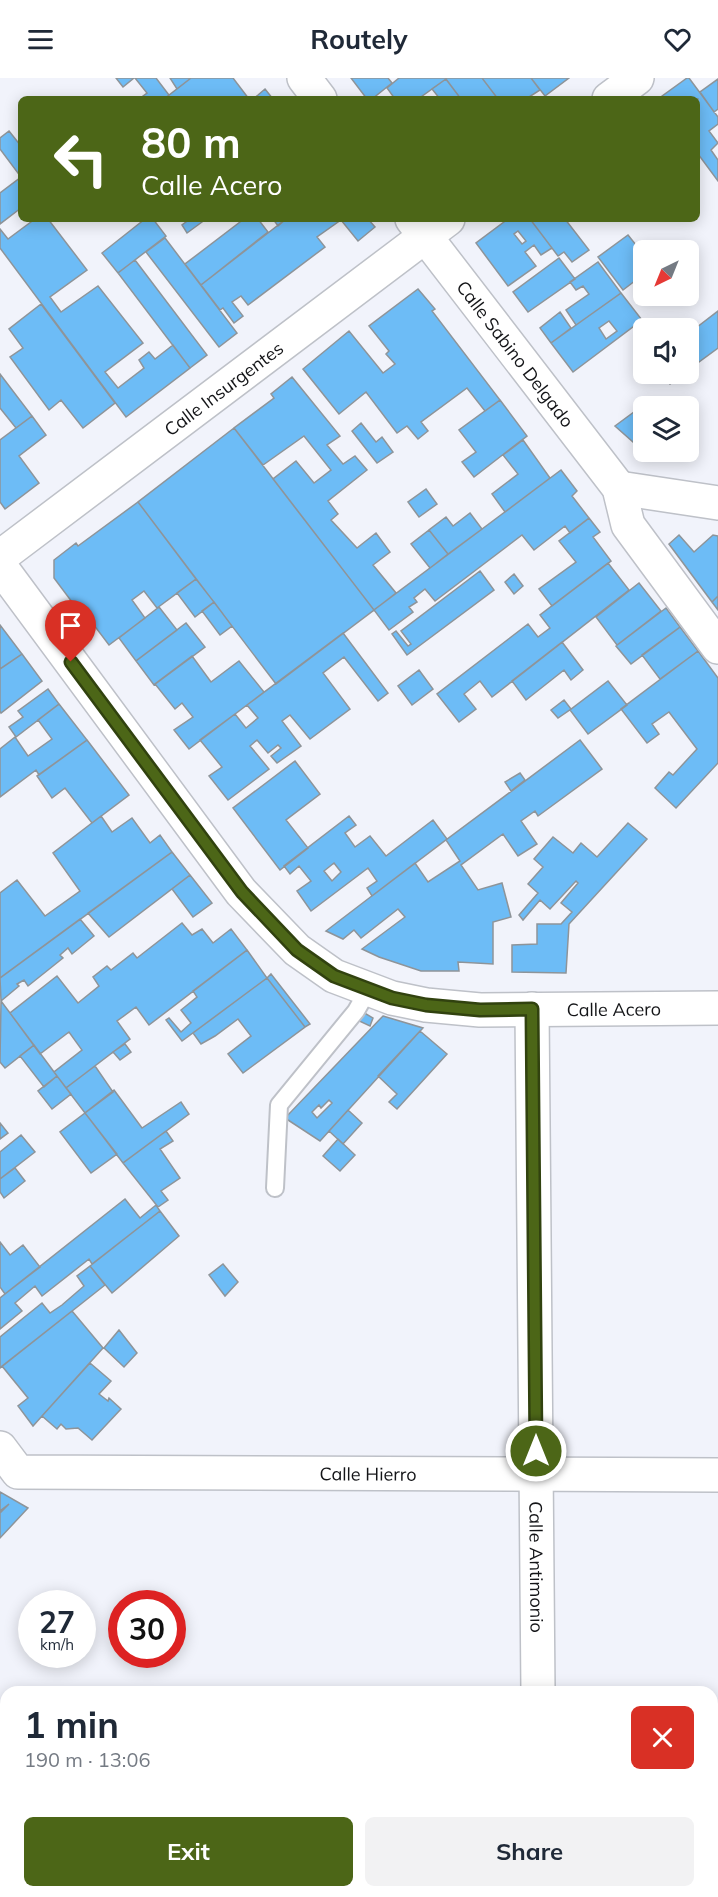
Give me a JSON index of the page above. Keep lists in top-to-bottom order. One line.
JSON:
{"streets":{"street":["Calle Sabino Delgado","Calle Insurgentes","Calle Acero","Calle Hierro","Calle Antimonio"]},"crossings":[["Calle Sabino Delgado","Calle Insurgentes"],["Calle Acero","Calle Antimonio"],["Calle Hierro","Calle Antimonio"]],"north":"bottom left","page":{"header":"Routely","turn":["80 m","Calle Acero"],"speed":"27 km/h","limit":"30","heading":["1 min","190 m · 13:06"],"buttons":["Exit","Share"]}}
